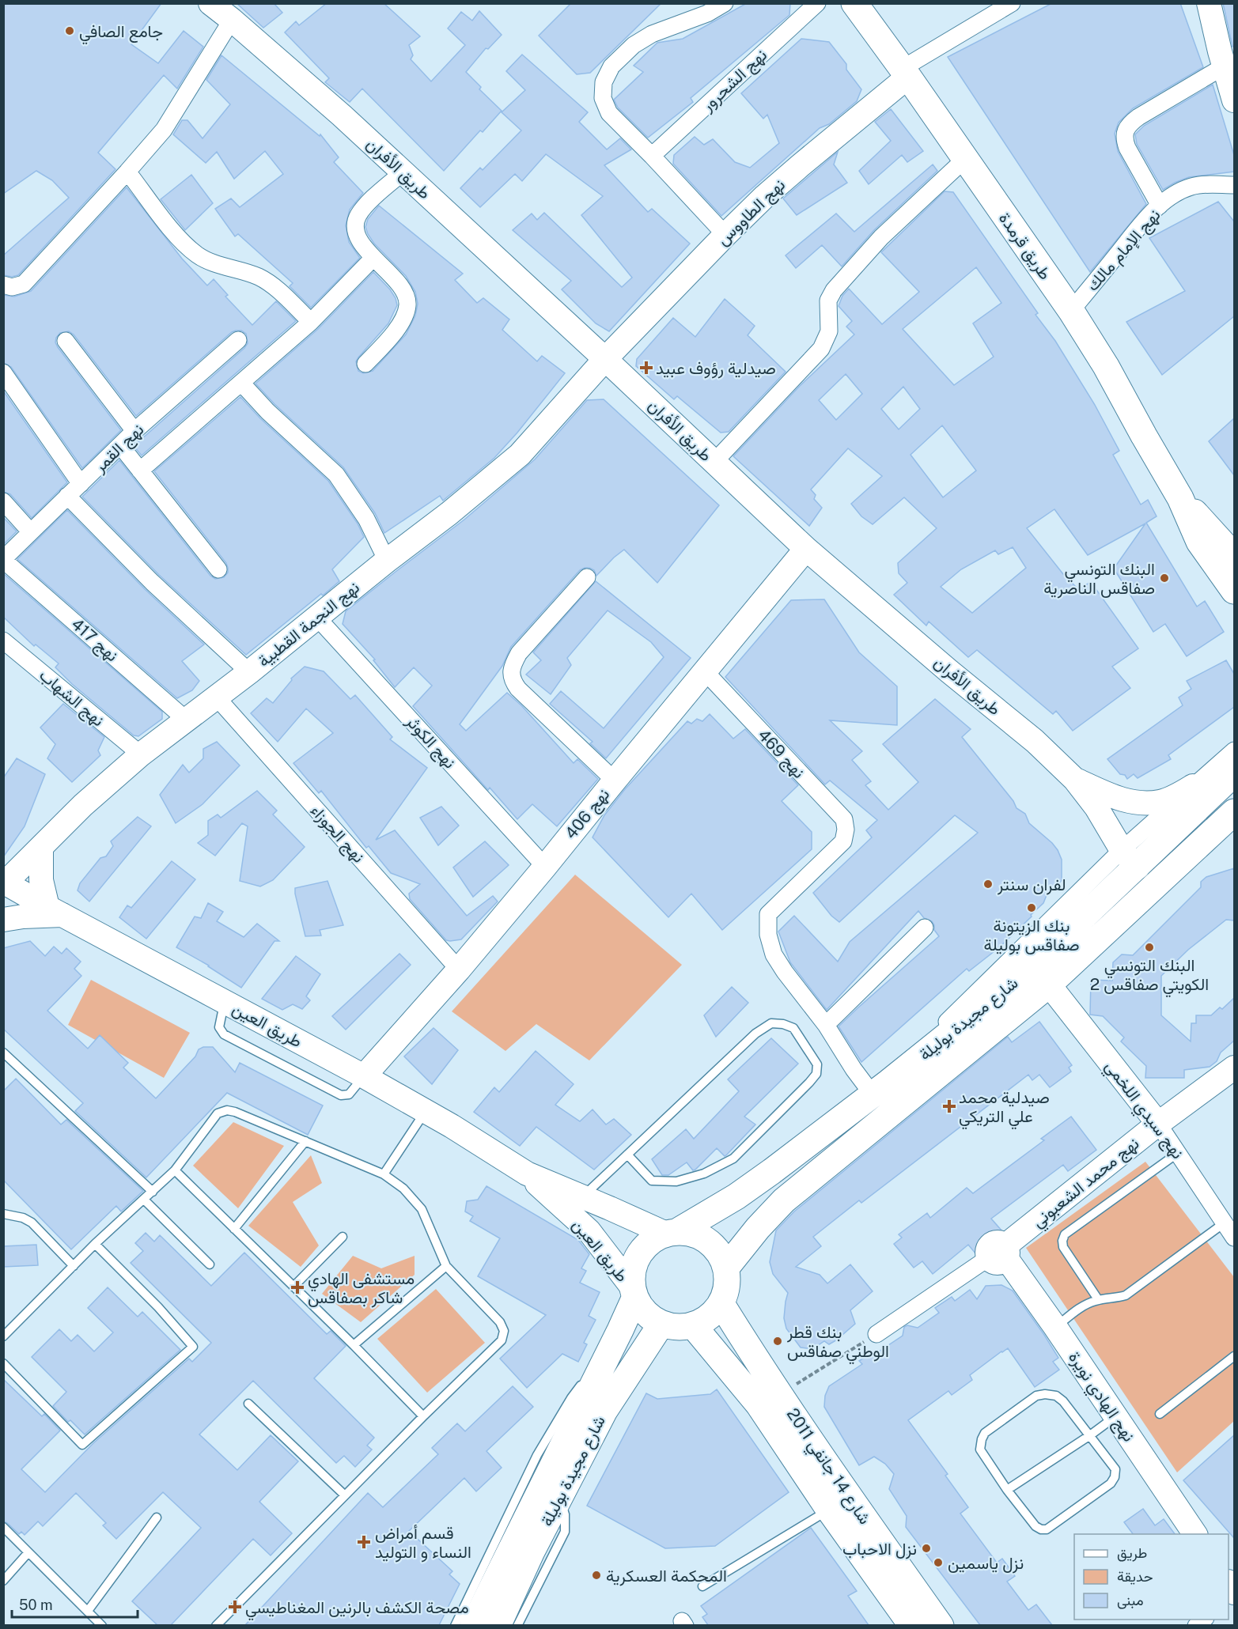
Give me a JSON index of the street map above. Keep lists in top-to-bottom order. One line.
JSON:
{"streets":{"main road":["طريق قرمدة","شارع مجيدة بوليلة","شارع 14 جانفي 2011"],"street":["نهج الشحرور","طريق الأفران","نهج الطاووس","نهج الإمام مالك","نهج القمر","نهج النجمة القطبية","نهج 417","نهج الشهاب","نهج الكوثر","نهج 469","نهج 406","نهج الجوزاء","طريق العين","نهج سيدي اللخمي","نهج محمد الشعبوني","نهج الهادي نويرة"]},"crossings":[["طريق الأفران","نهج الطاووس"],["طريق الأفران","نهج النجمة القطبية"],["طريق الأفران","نهج 406"],["طريق الأفران","شارع مجيدة بوليلة"],["نهج الطاووس","طريق قرمدة"],["نهج الطاووس","نهج النجمة القطبية"],["طريق قرمدة","نهج الإمام مالك"],["نهج القمر","نهج 417"],["نهج النجمة القطبية","نهج 417"],["نهج النجمة القطبية","نهج الشهاب"],["نهج النجمة القطبية","نهج الكوثر"],["نهج النجمة القطبية","نهج الجوزاء"],["نهج النجمة القطبية","طريق العين"],["نهج الكوثر","نهج 406"],["نهج 469","نهج 406"],["نهج 406","نهج الجوزاء"],["نهج 406","طريق العين"],["شارع مجيدة بوليلة","طريق العين"],["شارع مجيدة بوليلة","نهج سيدي اللخمي"],["شارع مجيدة بوليلة","شارع 14 جانفي 2011"],["طريق العين","شارع 14 جانفي 2011"],["نهج سيدي اللخمي","نهج محمد الشعبوني"],["نهج محمد الشعبوني","نهج الهادي نويرة"]],"places":{"other":["جامع الصافي","البنك التونسي صفاقس الناصرية","لفران سنتر","بنك الزيتونة صفاقس بوليلة","البنك التونسي الكويتي صفاقس 2","بنك قطر الوطني صفاقس","نزل الاحباب","نزل ياسمين","المحكمة العسكرية"],"health":["صيدلية رؤوف عبيد","صيدلية محمد علي التريكي","مستشفى الهادي شاكر بصفاقس","قسم أمراض النساء و التوليد","مصحة الكشف بالرنين المغناطيسي"]},"legend":["طريق","حديقة","مبنى"],"scale_bar":"50 m"}
